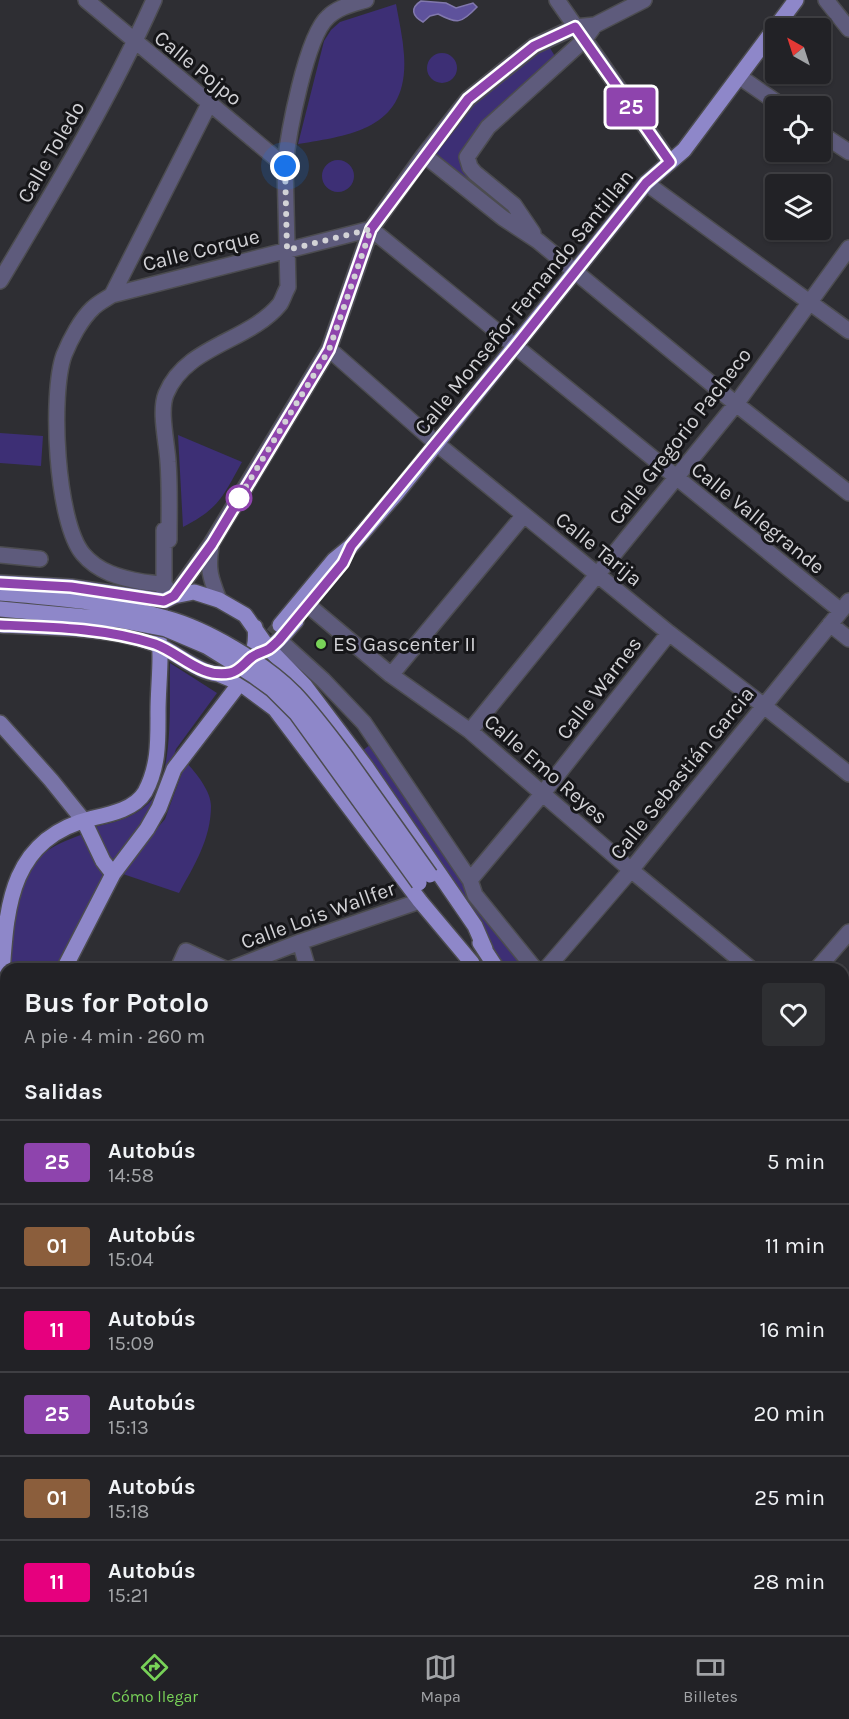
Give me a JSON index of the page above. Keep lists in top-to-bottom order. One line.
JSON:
{"streets":{"main road":["Calle Monseñor Fernando Santillan"],"street":["Calle Pojpo","Calle Toledo","Calle Corque","Calle Gregorio Pacheco","Calle Vallegrande","Calle Tarija","Calle Warnes","Calle Emo Reyes","Calle Sebastián Garcia","Calle Lois Wallfer"]},"crossings":[["Calle Pojpo","Calle Toledo"],["Calle Corque","Calle Vallegrande"],["Calle Monseñor Fernando Santillan","Calle Vallegrande"],["Calle Monseñor Fernando Santillan","Calle Tarija"],["Calle Monseñor Fernando Santillan","Calle Emo Reyes"],["Calle Gregorio Pacheco","Calle Vallegrande"],["Calle Gregorio Pacheco","Calle Tarija"],["Calle Gregorio Pacheco","Calle Emo Reyes"],["Calle Vallegrande","Calle Sebastián Garcia"],["Calle Tarija","Calle Warnes"],["Calle Tarija","Calle Sebastián Garcia"],["Calle Warnes","Calle Emo Reyes"],["Calle Emo Reyes","Calle Sebastián Garcia"]],"places":["ES Gascenter II"],"lines":["bus line 25"],"north":"top left","page":{"on_map":"25","heading":[["Bus for Potolo","A pie · 4 min · 260 m"],"Salidas"],"list":[{"mark":"25","name":"Autobús","note":"14:58","value":"5 min"},{"mark":"01","name":"Autobús","note":"15:04","value":"11 min"},{"mark":"11","name":"Autobús","note":"15:09","value":"16 min"},{"mark":"25","name":"Autobús","note":"15:13","value":"20 min"},{"mark":"01","name":"Autobús","note":"15:18","value":"25 min"},{"mark":"11","name":"Autobús","note":"15:21","value":"28 min"}],"tabs":["Cómo llegar","Mapa","Billetes"]}}
